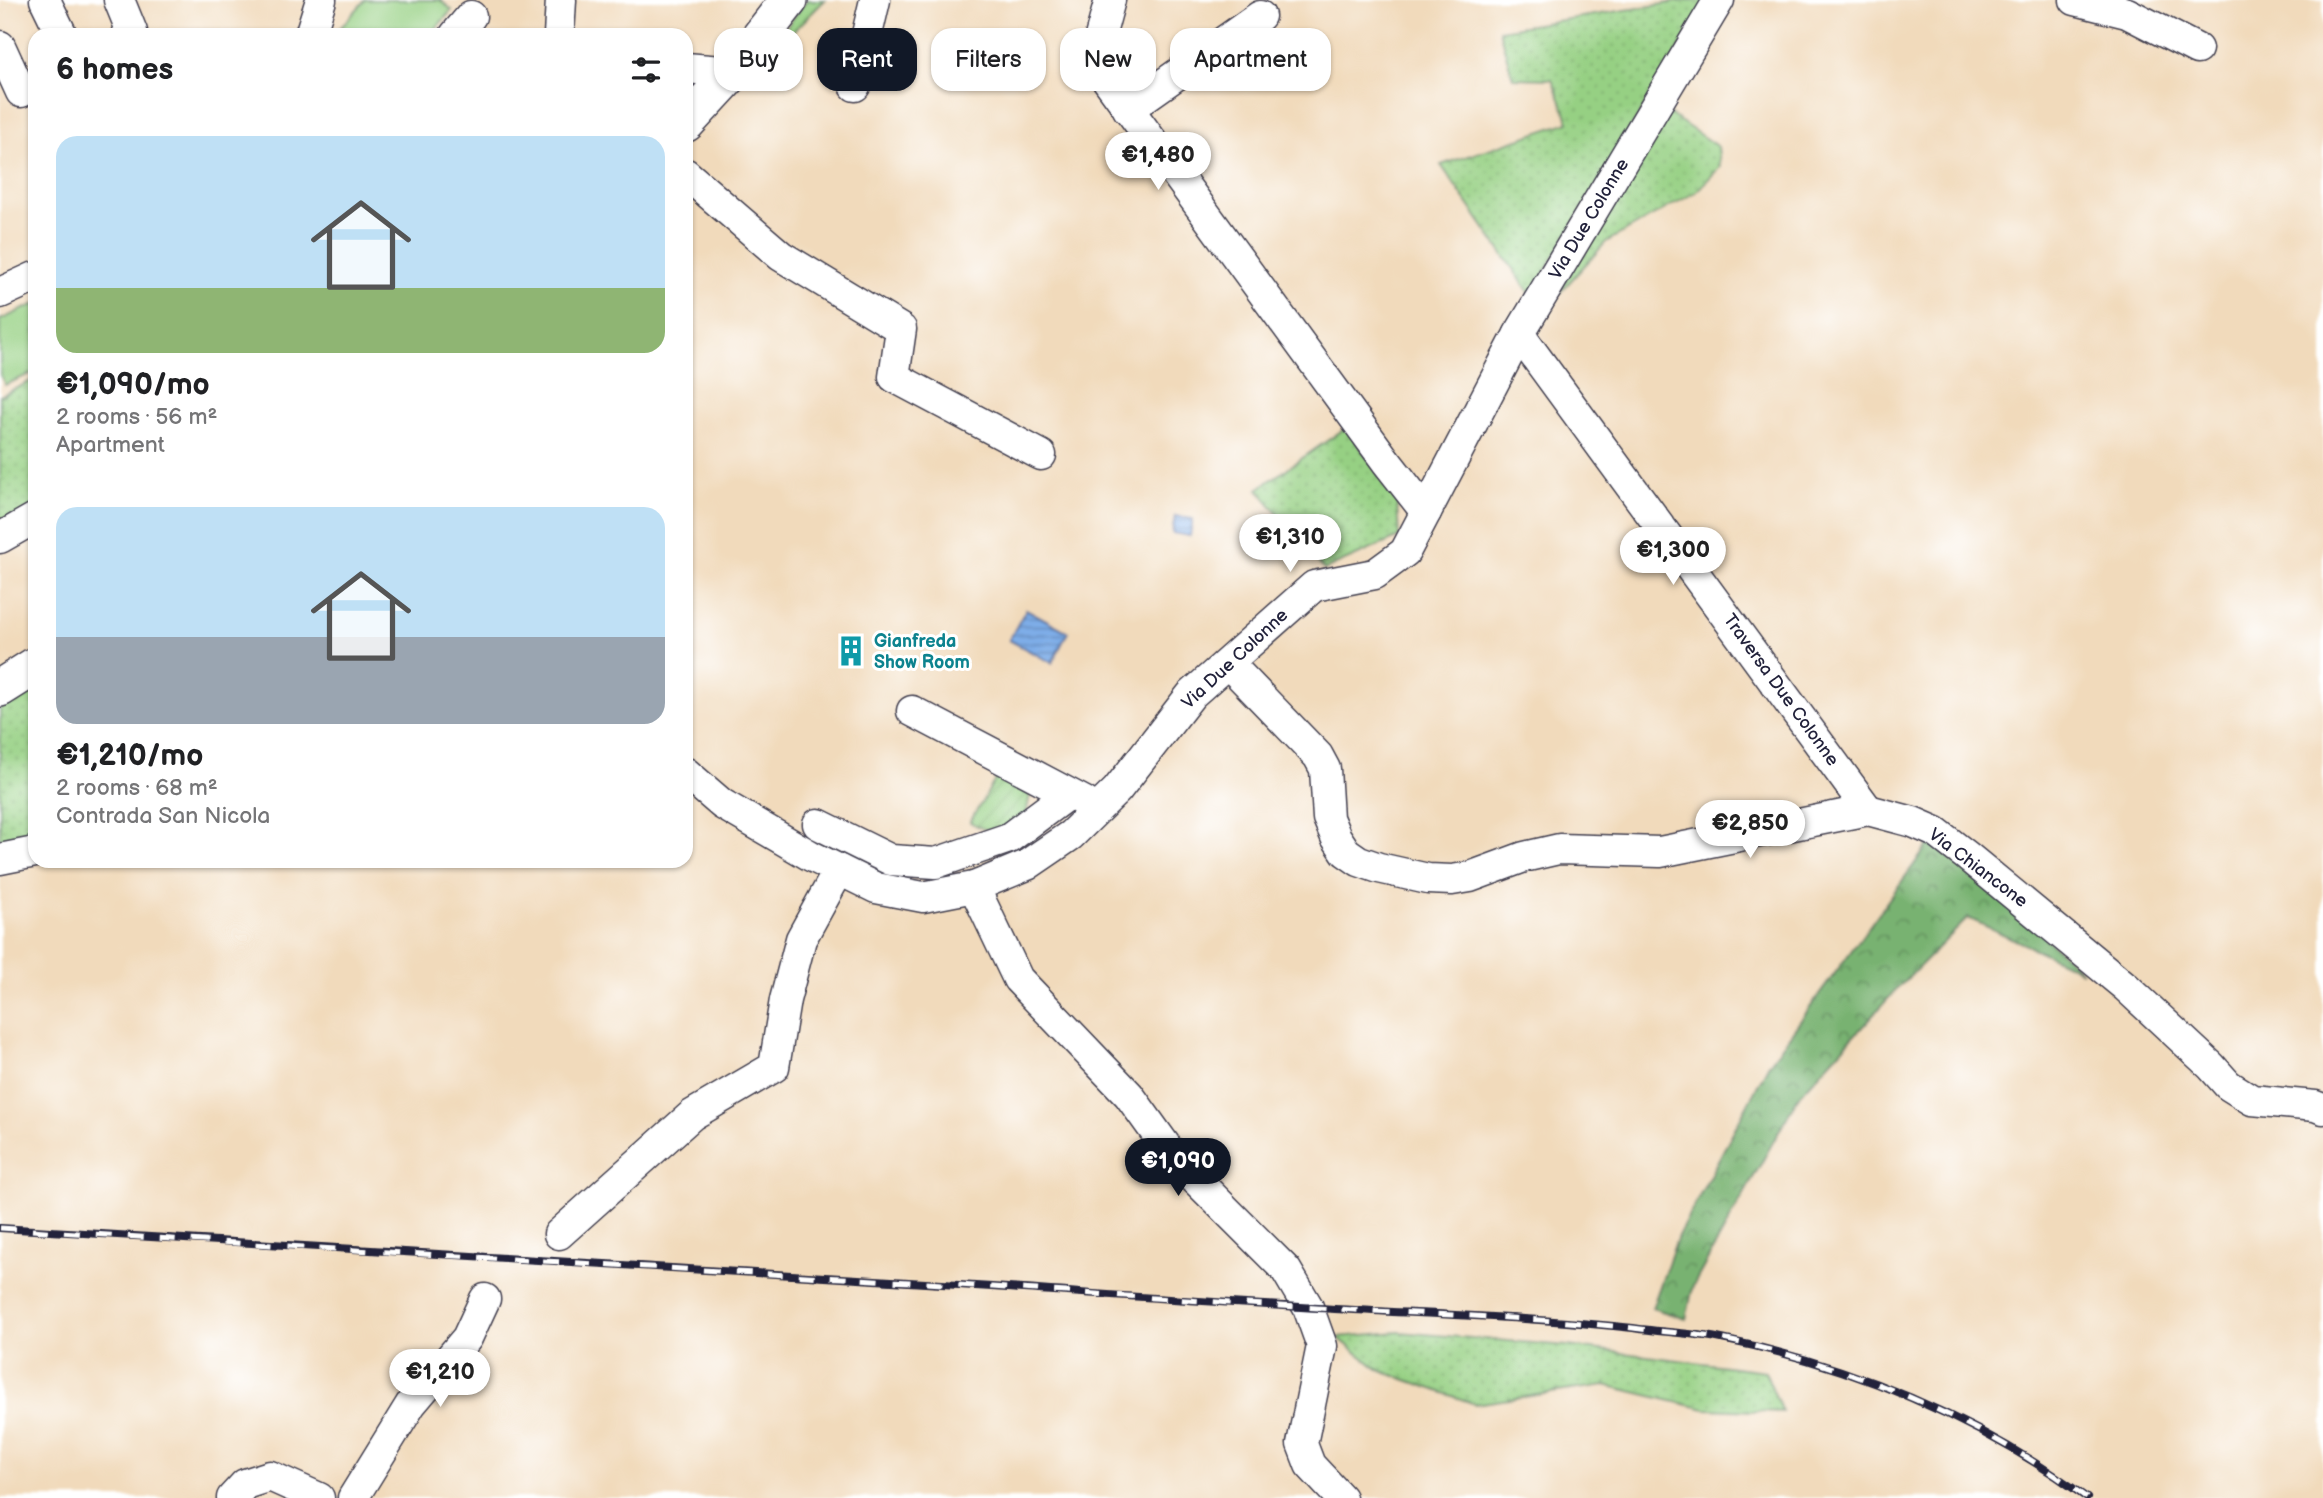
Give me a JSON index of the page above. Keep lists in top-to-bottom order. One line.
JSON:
{"streets":{"street":["Via Due Colonne","Traversa Due Colonne","Via Chiancone"]},"crossings":[["Via Due Colonne","Traversa Due Colonne"],["Via Due Colonne","Via Chiancone"],["Traversa Due Colonne","Via Chiancone"]],"places":{"building":["Gianfreda Show Room"]},"page":{"chip":["Buy","Rent","Filters","New","Apartment"],"heading":"6 homes","list":[{"name":"€1,090/mo","note":"2 rooms · 56 m² · Apartment"},{"name":"€1,210/mo","note":"2 rooms · 68 m² · Contrada San Nicola"}],"price":["€1,480","€1,310","€1,300","€2,850","€1,090","€1,210"]}}
